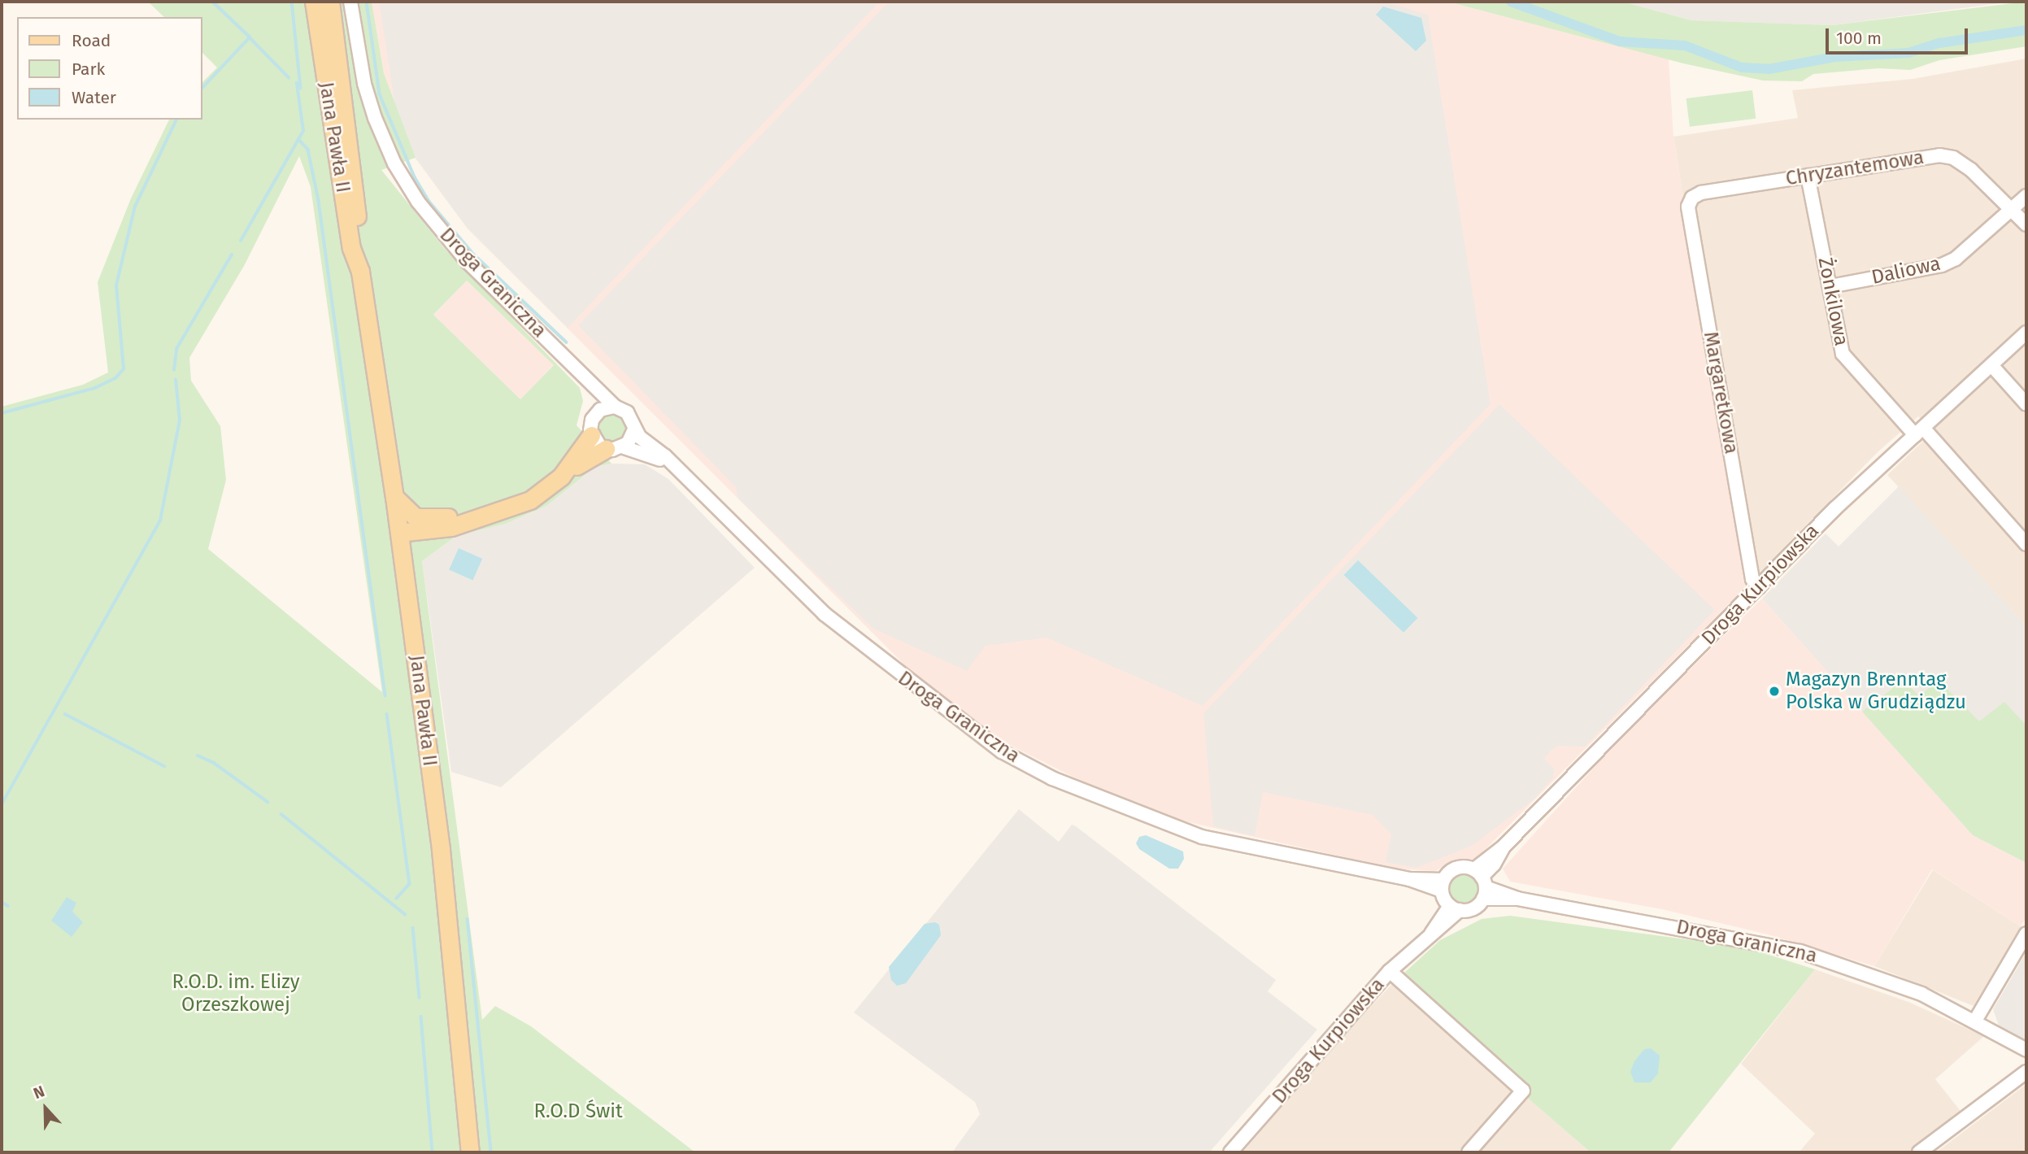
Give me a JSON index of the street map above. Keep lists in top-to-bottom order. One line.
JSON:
{"streets":{"main road":["Jana Pawła II"],"street":["Chryzantemowa","Daliowa","Droga Graniczna","Żonkilowa","Margaretkowa","Droga Kurpiowska"]},"crossings":[["Chryzantemowa","Daliowa"],["Chryzantemowa","Żonkilowa"],["Chryzantemowa","Margaretkowa"],["Daliowa","Żonkilowa"],["Droga Graniczna","Droga Kurpiowska"],["Żonkilowa","Droga Kurpiowska"],["Margaretkowa","Droga Kurpiowska"]],"parks":["R.O.D. im. Elizy Orzeszkowej","R.O.D Świt"],"places":["Magazyn Brenntag Polska w Grudziądzu"],"legend":["Road","Park","Water"],"scale_bar":"100 m","north":"top"}
